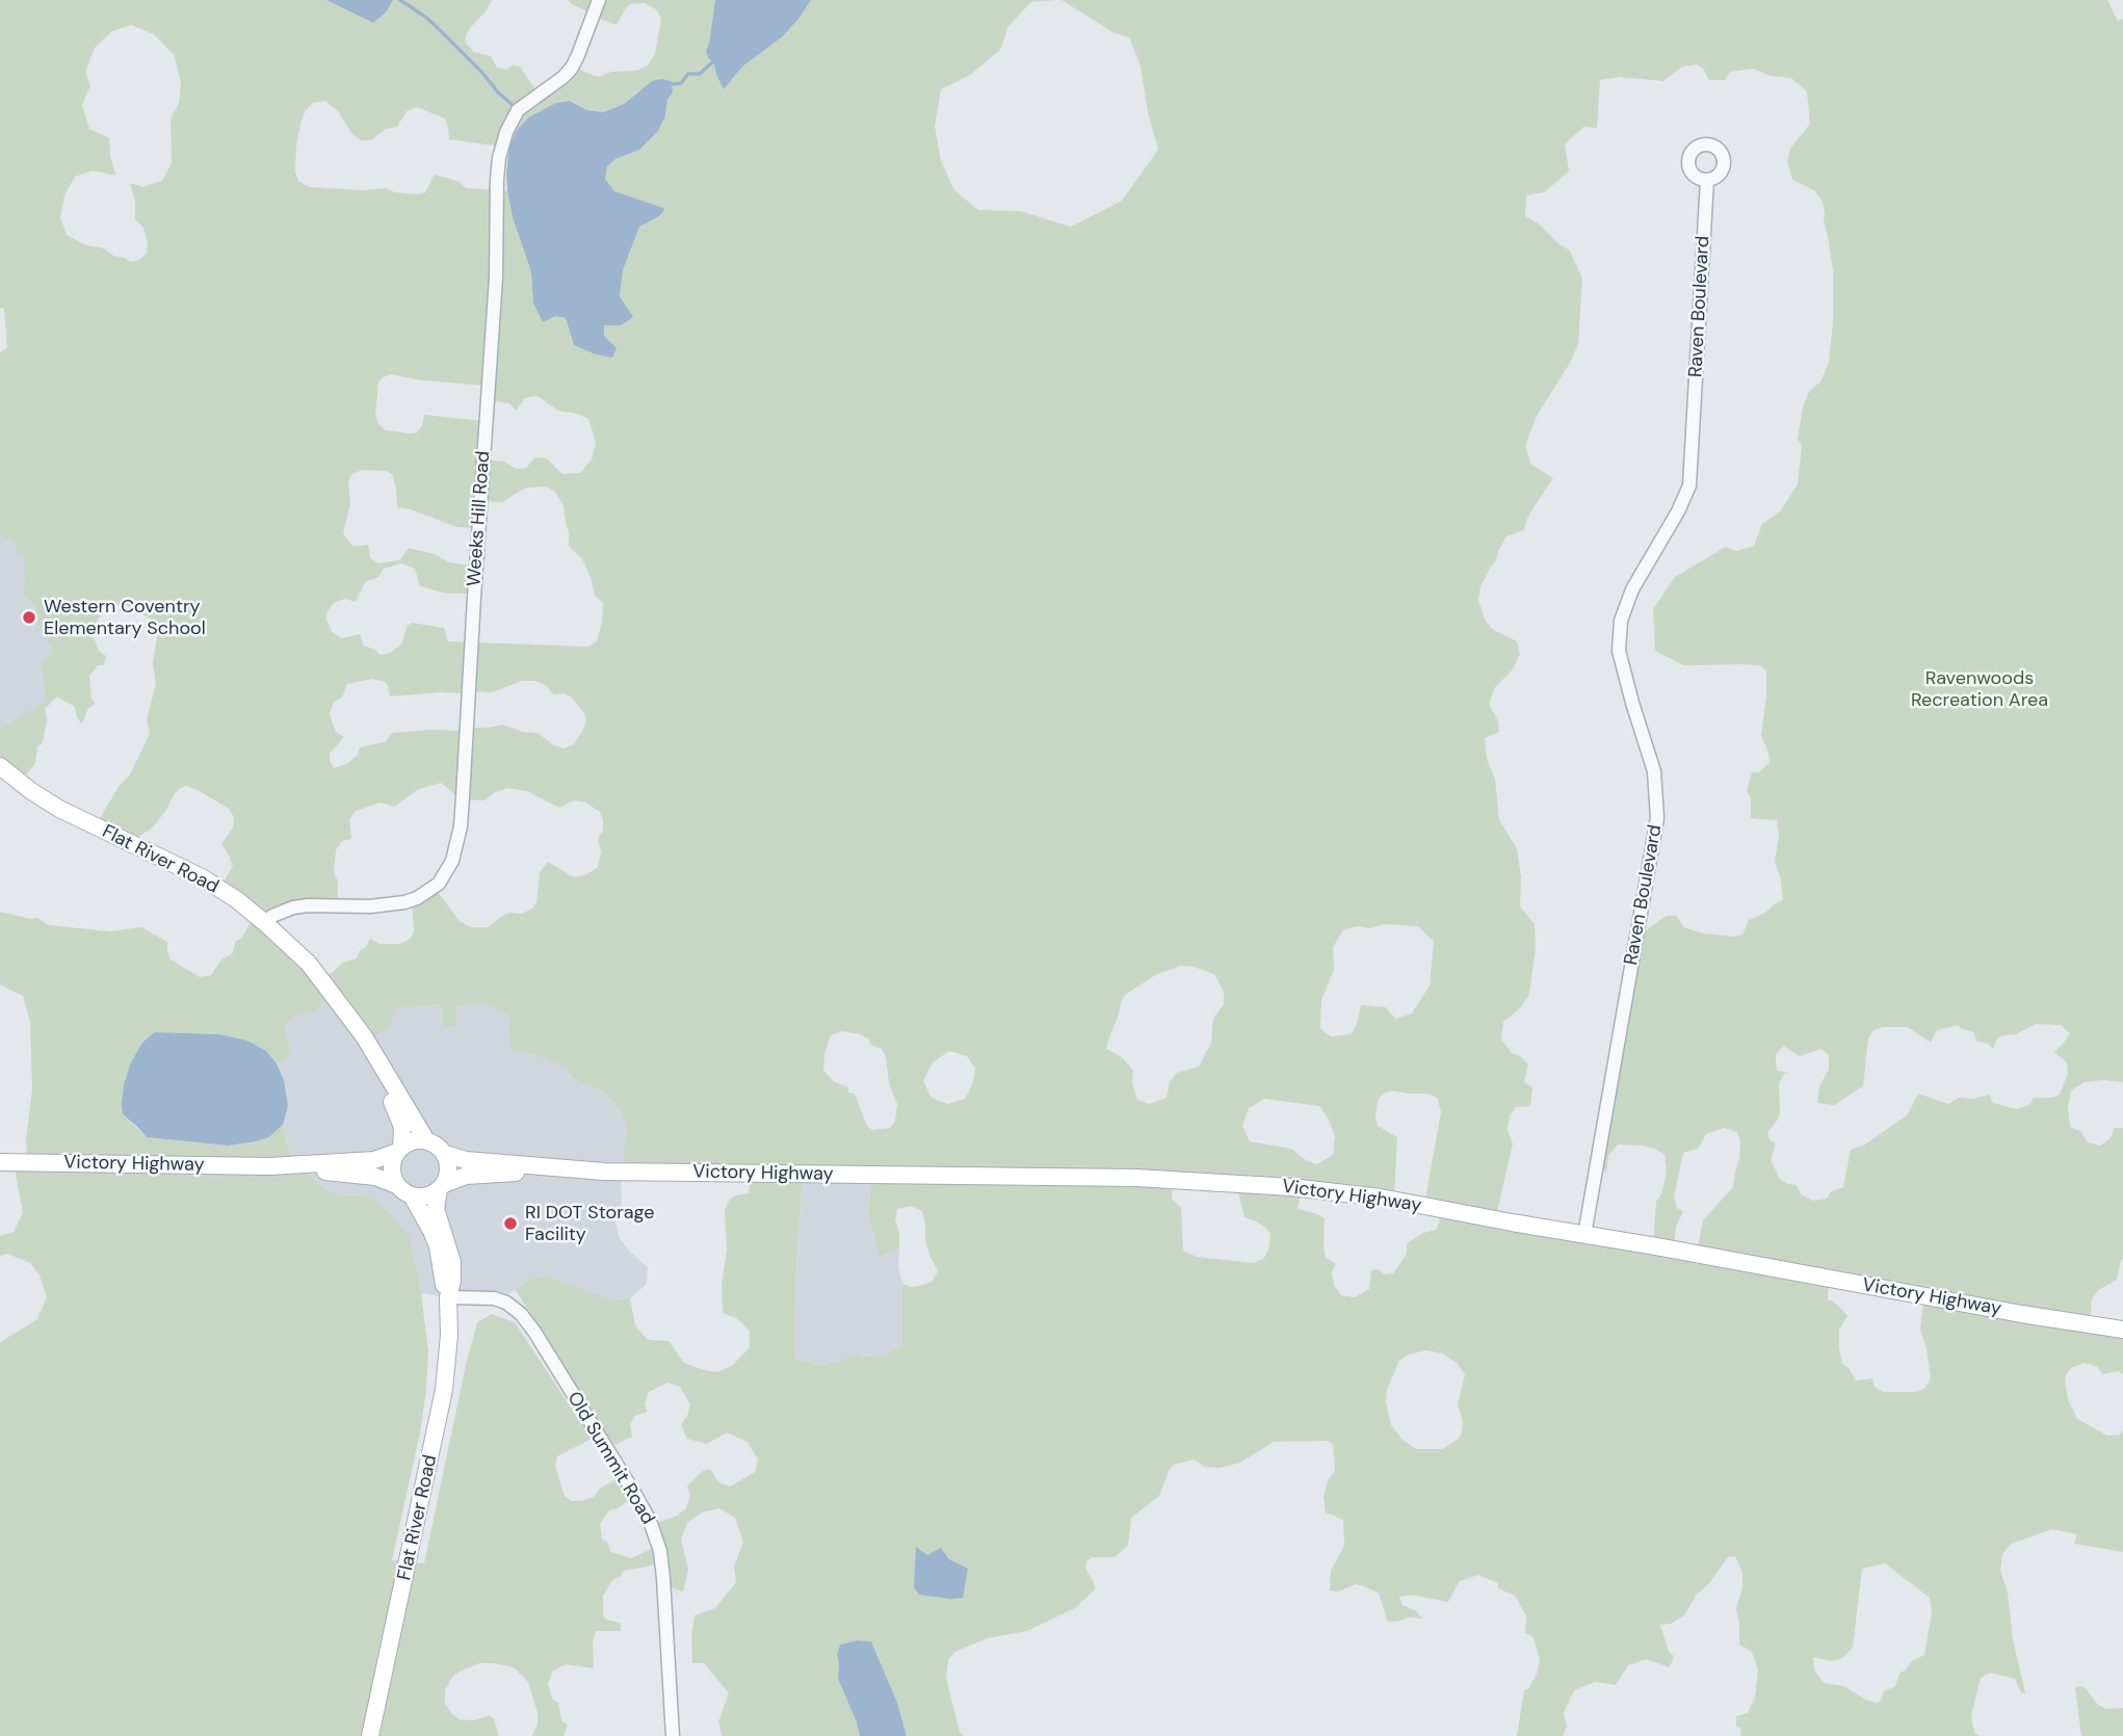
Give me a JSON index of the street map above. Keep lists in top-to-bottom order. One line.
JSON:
{"streets":{"main road":["Flat River Road","Victory Highway"],"street":["Raven Boulevard","Weeks Hill Road","Old Summit Road"]},"crossings":[["Raven Boulevard","Victory Highway"],["Weeks Hill Road","Flat River Road"],["Flat River Road","Victory Highway"],["Flat River Road","Old Summit Road"]],"parks":["Ravenwoods Recreation Area"],"places":["Western Coventry Elementary School","RI DOT Storage Facility"]}
